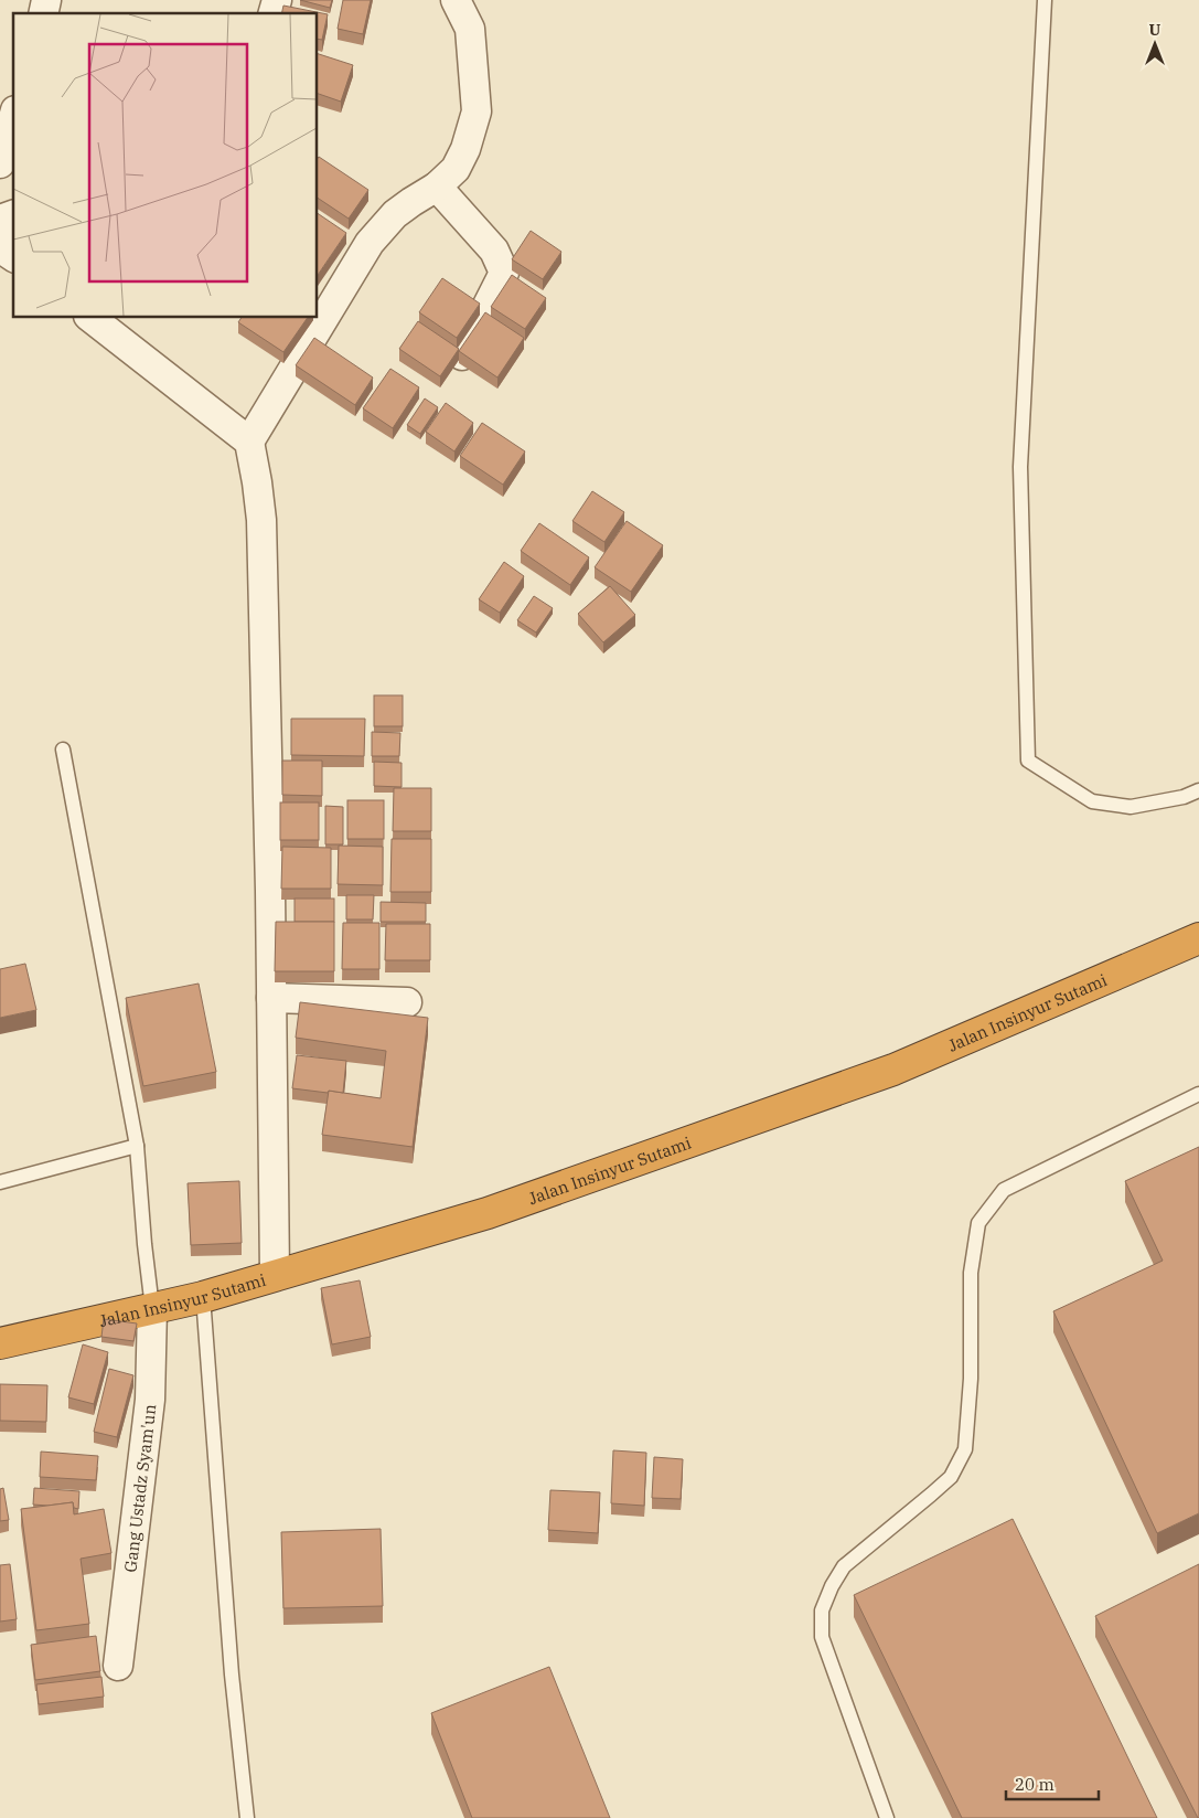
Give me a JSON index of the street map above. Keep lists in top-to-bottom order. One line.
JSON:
{"streets":{"highway":["Jalan Insinyur Sutami"],"street":["Gang Ustadz Syam'un"]},"crossings":[["Jalan Insinyur Sutami","Gang Ustadz Syam'un"]],"scale_bar":"20 m","north":"top"}
